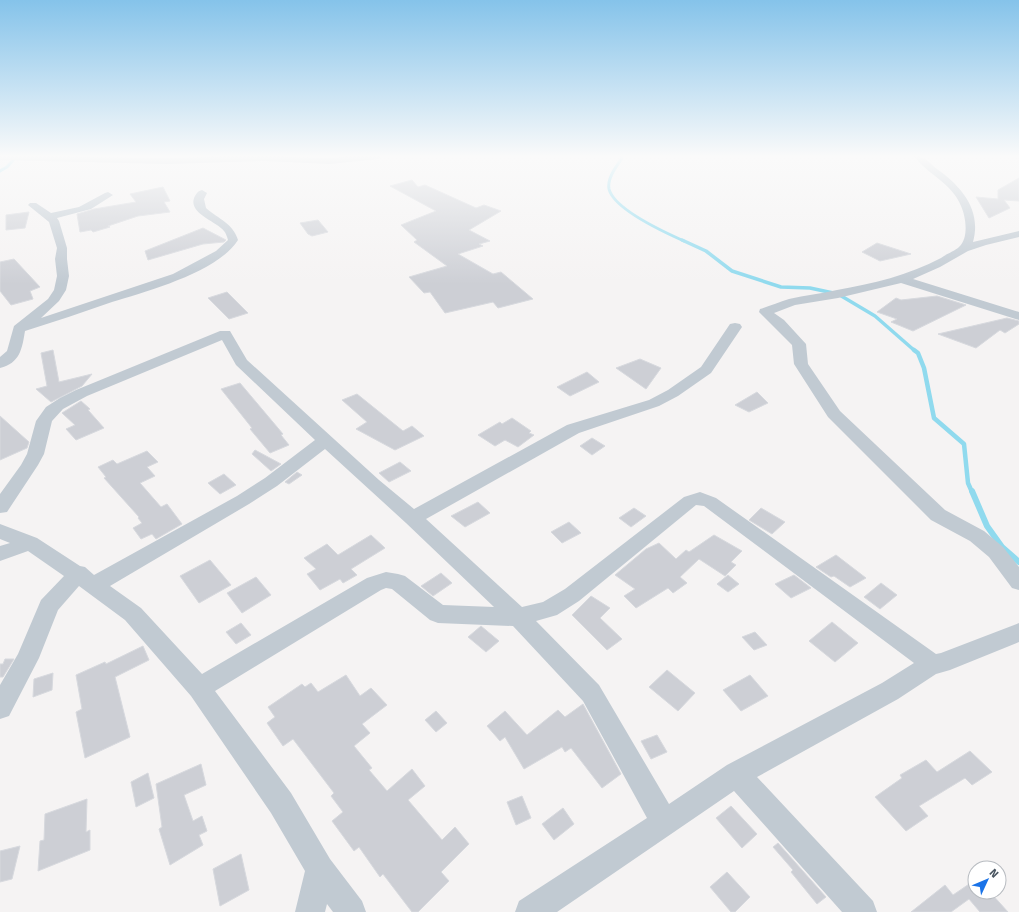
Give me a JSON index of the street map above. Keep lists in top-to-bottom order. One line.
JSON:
{"north":"top right"}
